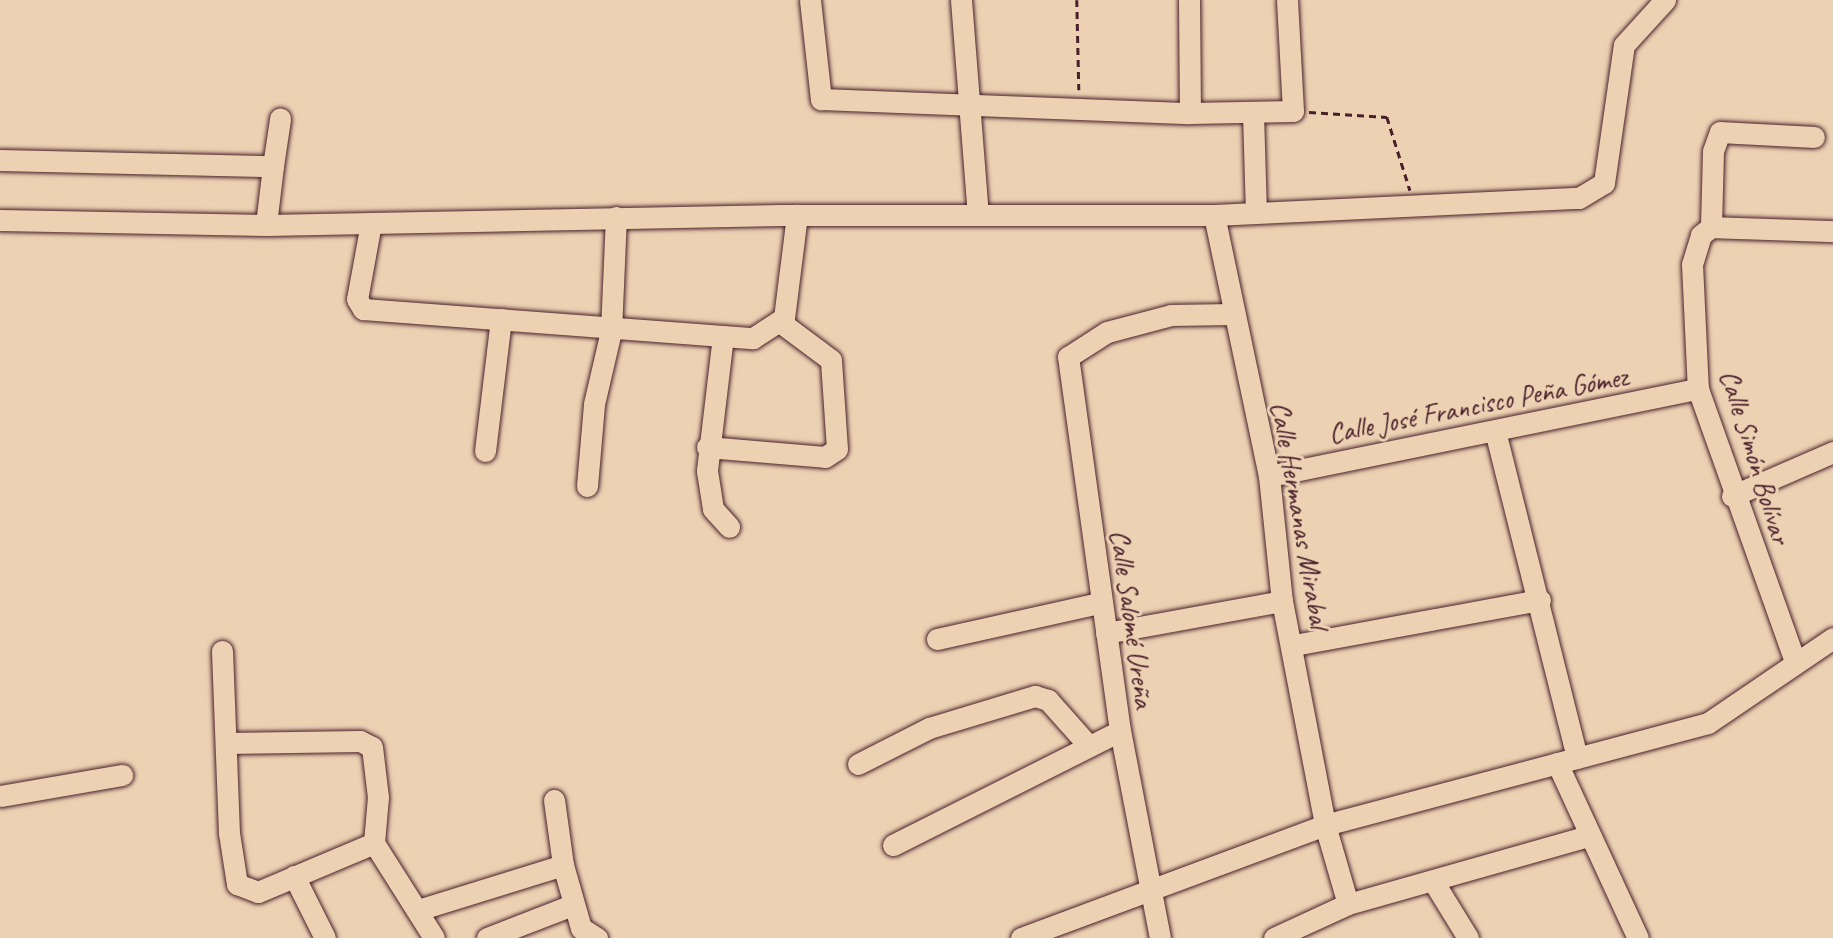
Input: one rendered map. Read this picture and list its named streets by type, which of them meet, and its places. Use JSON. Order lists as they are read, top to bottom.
{
  "streets": {
    "street": [
      "Calle José Francisco Peña Gómez",
      "Calle Simón Bolívar",
      "Calle Hermanas Mirabal",
      "Calle Salomé Ureña"
    ]
  },
  "crossings": [
    ["Calle José Francisco Peña Gómez", "Calle Simón Bolívar"],
    ["Calle José Francisco Peña Gómez", "Calle Hermanas Mirabal"],
    ["Calle Hermanas Mirabal", "Calle Salomé Ureña"]
  ]
}
